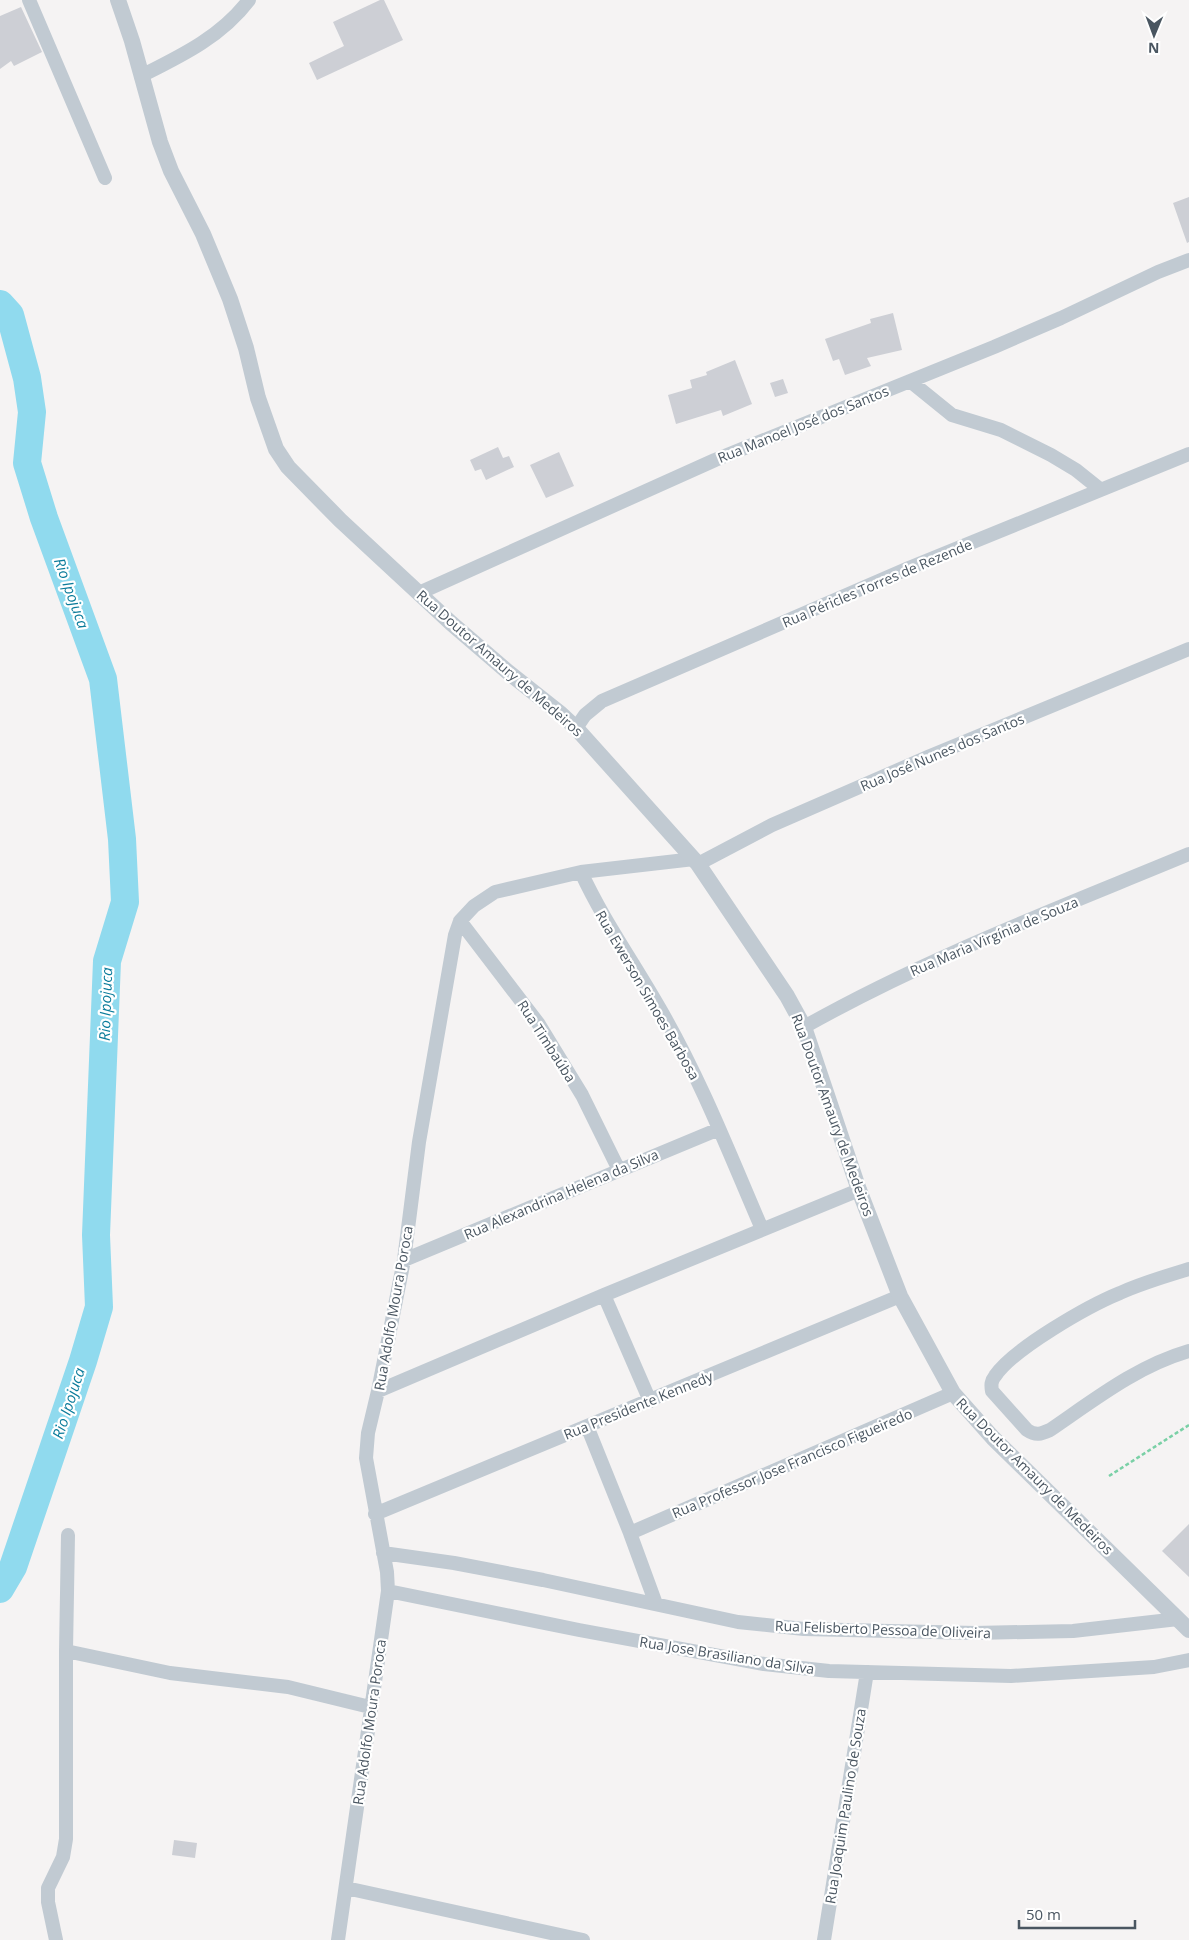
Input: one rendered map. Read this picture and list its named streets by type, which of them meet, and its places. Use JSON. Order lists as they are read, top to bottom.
{
  "streets": {
    "street": [
      "Rua Manoel José dos Santos",
      "Rua Péricles Torres de Rezende",
      "Rua Doutor Amaury de Medeiros",
      "Rua José Nunes dos Santos",
      "Rua Maria Virgínia de Souza",
      "Rua Ewerson Simoes Barbosa",
      "Rua Timbaúba",
      "Rua Alexandrina Helena da Silva",
      "Rua Adolfo Moura Poroca",
      "Rua Presidente Kennedy",
      "Rua Professor Jose Francisco Figueiredo",
      "Rua Felisberto Pessoa de Oliveira",
      "Rua Jose Brasiliano da Silva",
      "Rua Joaquim Paulino de Souza"
    ]
  },
  "crossings": [
    ["Rua Manoel José dos Santos", "Rua Doutor Amaury de Medeiros"],
    ["Rua Péricles Torres de Rezende", "Rua Doutor Amaury de Medeiros"],
    ["Rua Doutor Amaury de Medeiros", "Rua José Nunes dos Santos"],
    ["Rua Doutor Amaury de Medeiros", "Rua Maria Virgínia de Souza"],
    ["Rua Doutor Amaury de Medeiros", "Rua Adolfo Moura Poroca"],
    ["Rua Doutor Amaury de Medeiros", "Rua Presidente Kennedy"],
    ["Rua Doutor Amaury de Medeiros", "Rua Professor Jose Francisco Figueiredo"],
    ["Rua Doutor Amaury de Medeiros", "Rua Felisberto Pessoa de Oliveira"],
    ["Rua José Nunes dos Santos", "Rua Adolfo Moura Poroca"],
    ["Rua Ewerson Simoes Barbosa", "Rua Alexandrina Helena da Silva"],
    ["Rua Ewerson Simoes Barbosa", "Rua Adolfo Moura Poroca"],
    ["Rua Timbaúba", "Rua Alexandrina Helena da Silva"],
    ["Rua Timbaúba", "Rua Adolfo Moura Poroca"],
    ["Rua Alexandrina Helena da Silva", "Rua Adolfo Moura Poroca"],
    ["Rua Adolfo Moura Poroca", "Rua Presidente Kennedy"],
    ["Rua Adolfo Moura Poroca", "Rua Felisberto Pessoa de Oliveira"],
    ["Rua Adolfo Moura Poroca", "Rua Jose Brasiliano da Silva"],
    ["Rua Jose Brasiliano da Silva", "Rua Joaquim Paulino de Souza"]
  ],
  "water": ["Rio Ipojuca"],
  "scale_bar": "50 m",
  "north": "bottom"
}
